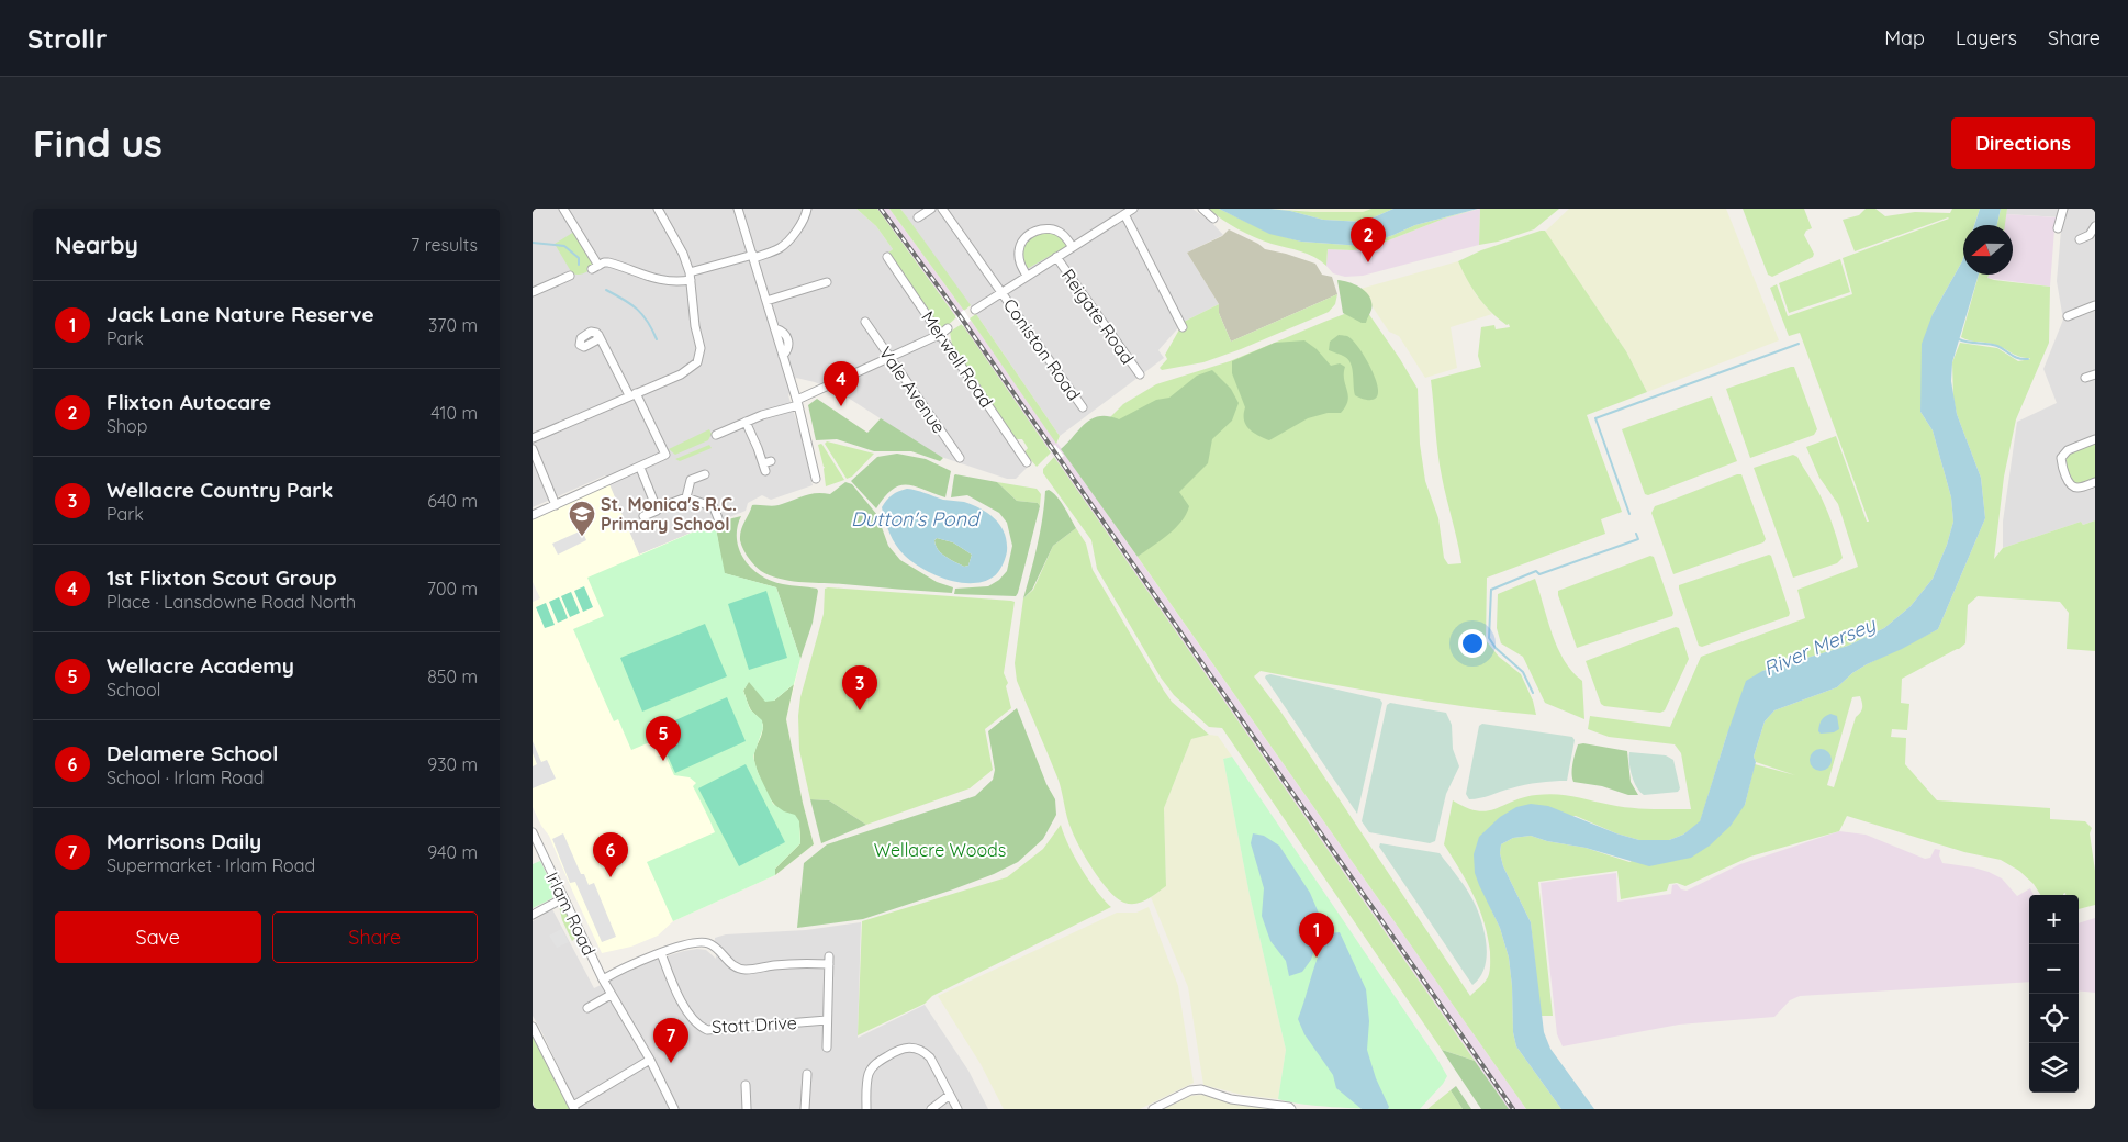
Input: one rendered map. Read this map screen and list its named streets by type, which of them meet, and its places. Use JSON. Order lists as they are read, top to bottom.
{
  "streets": {
    "street": [
      "Reigate Road",
      "Coniston Road",
      "Merwell Road",
      "Vale Avenue",
      "Irlam Road",
      "Stott Drive"
    ]
  },
  "water": ["Dutton's Pond", "River Mersey"],
  "parks": ["Wellacre Woods"],
  "places": {
    "school or university": ["St. Monica's R.C. Primary School"]
  },
  "north": "left",
  "page": {
    "header": "Strollr",
    "nav": ["Map", "Layers", "Share"],
    "buttons": [
      "Directions",
      ["Save", "Share"]
    ],
    "title": "Find us",
    "heading": ["Nearby", "7 results"],
    "pins": [
      "2",
      "4",
      "3",
      "5",
      "6",
      "1",
      "7"
    ],
    "list": [
      {
        "mark": "1",
        "name": "Jack Lane Nature Reserve",
        "note": "Park",
        "value": "370 m"
      },
      {
        "mark": "2",
        "name": "Flixton Autocare",
        "note": "Shop",
        "value": "410 m"
      },
      {
        "mark": "3",
        "name": "Wellacre Country Park",
        "note": "Park",
        "value": "640 m"
      },
      {
        "mark": "4",
        "name": "1st Flixton Scout Group",
        "note": "Place · Lansdowne Road North",
        "value": "700 m"
      },
      {
        "mark": "5",
        "name": "Wellacre Academy",
        "note": "School",
        "value": "850 m"
      },
      {
        "mark": "6",
        "name": "Delamere School",
        "note": "School · Irlam Road",
        "value": "930 m"
      },
      {
        "mark": "7",
        "name": "Morrisons Daily",
        "note": "Supermarket · Irlam Road",
        "value": "940 m"
      }
    ],
    "map_buttons": ["+", "−"]
  }
}
